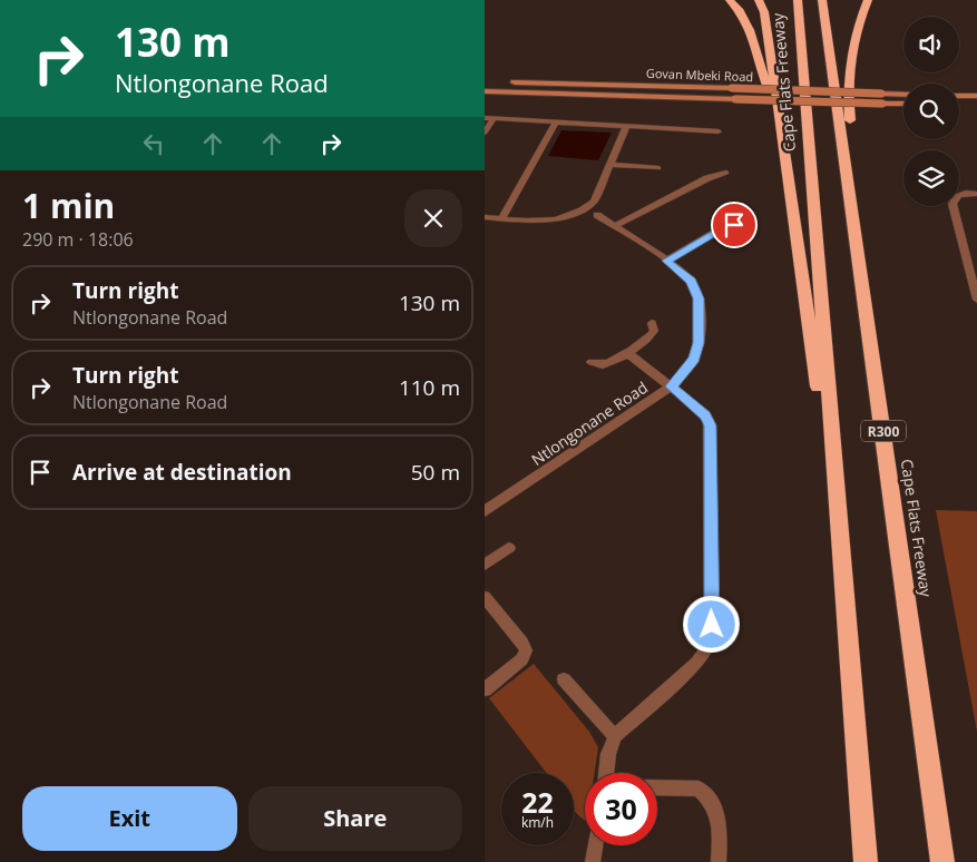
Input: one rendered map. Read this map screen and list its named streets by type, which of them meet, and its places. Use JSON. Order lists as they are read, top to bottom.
{
  "streets": {
    "highway": ["Cape Flats Freeway", "R300"],
    "main road": ["Govan Mbeki Road"],
    "street": ["Ntlongonane Road"]
  },
  "page": {
    "turn": ["130 m", "Ntlongonane Road"],
    "heading": ["1 min", "290 m · 18:06"],
    "list": [
      {
        "name": "Turn right",
        "note": "Ntlongonane Road",
        "value": "130 m"
      },
      {
        "name": "Turn right",
        "note": "Ntlongonane Road",
        "value": "110 m"
      },
      {
        "name": "Arrive at destination",
        "value": "50 m"
      }
    ],
    "speed": "22 km/h",
    "limit": "30",
    "buttons": ["Exit", "Share"]
  }
}
